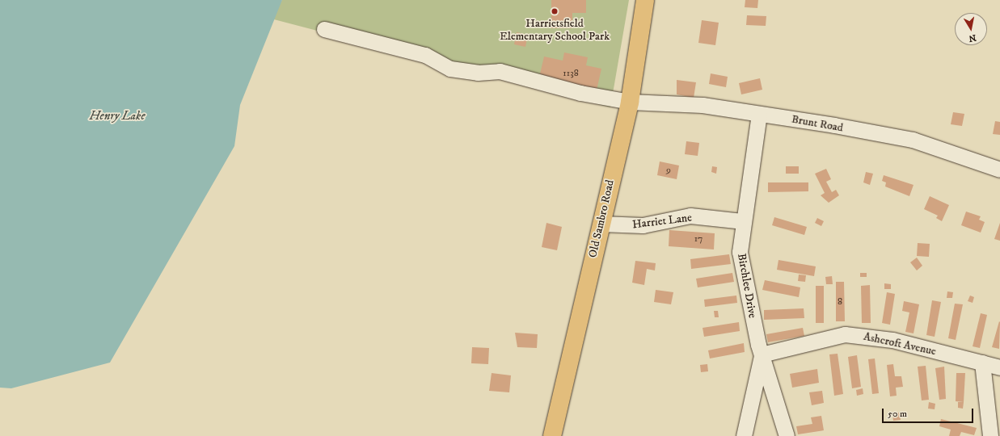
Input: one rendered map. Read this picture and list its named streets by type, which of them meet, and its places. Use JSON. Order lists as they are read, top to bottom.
{
  "streets": {
    "main road": ["Old Sambro Road"],
    "street": [
      "Brunt Road",
      "Harriet Lane",
      "Birchlee Drive",
      "Ashcroft Avenue"
    ]
  },
  "crossings": [
    ["Brunt Road", "Old Sambro Road"],
    ["Brunt Road", "Birchlee Drive"],
    ["Old Sambro Road", "Harriet Lane"],
    ["Harriet Lane", "Birchlee Drive"],
    ["Birchlee Drive", "Ashcroft Avenue"]
  ],
  "water": ["Henry Lake"],
  "places": ["Harrietsfield Elementary School Park"],
  "house_numbers": [
    "1138",
    "9",
    "17",
    "8"
  ],
  "scale_bar": "50 m",
  "north": "bottom"
}
